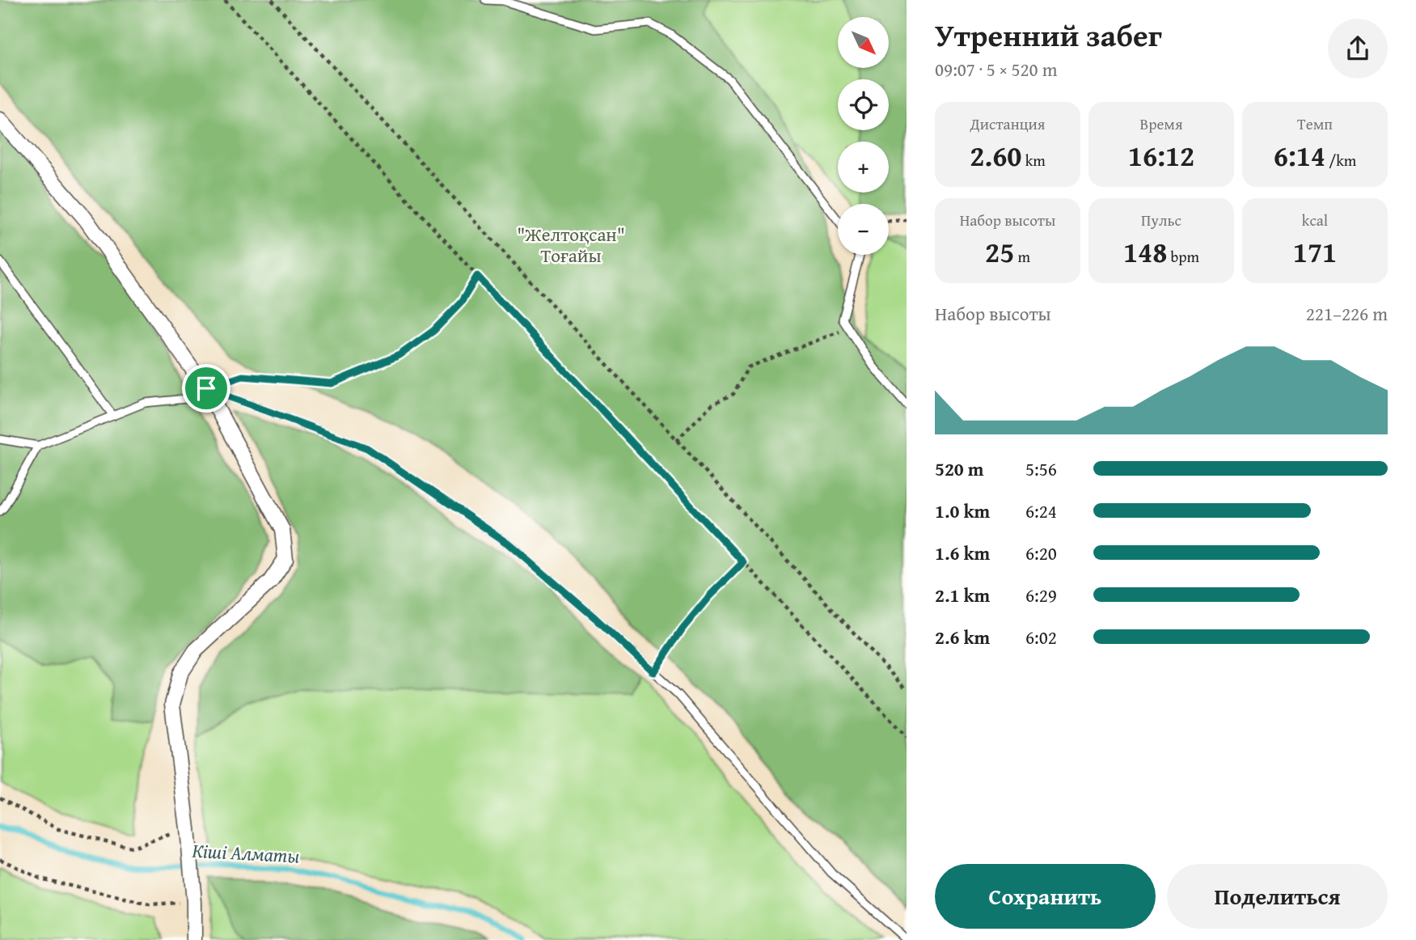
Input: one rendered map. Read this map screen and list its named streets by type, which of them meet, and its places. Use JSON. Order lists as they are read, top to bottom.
{
  "water": ["Кіші Алматы"],
  "parks": ["\"Желтоқсан\" Тоғайы"],
  "north": "bottom right",
  "page": {
    "heading": ["Утренний забег", "09:07 · 5 × 520 m"],
    "map_buttons": ["+", "−"],
    "stats": [
      ["Дистанция", "2.60 km"],
      ["Время", "16:12"],
      ["Темп", "6:14 /km"],
      ["Набор высоты", "25 m"],
      ["Пульс", "148 bpm"],
      ["kcal", "171"]
    ],
    "chart": ["Набор высоты", "221–226 m"],
    "list": [
      {
        "name": "520 m",
        "note": "5:56"
      },
      {
        "name": "1.0 km",
        "note": "6:24"
      },
      {
        "name": "1.6 km",
        "note": "6:20"
      },
      {
        "name": "2.1 km",
        "note": "6:29"
      },
      {
        "name": "2.6 km",
        "note": "6:02"
      }
    ],
    "buttons": ["Сохранить", "Поделиться"]
  }
}
